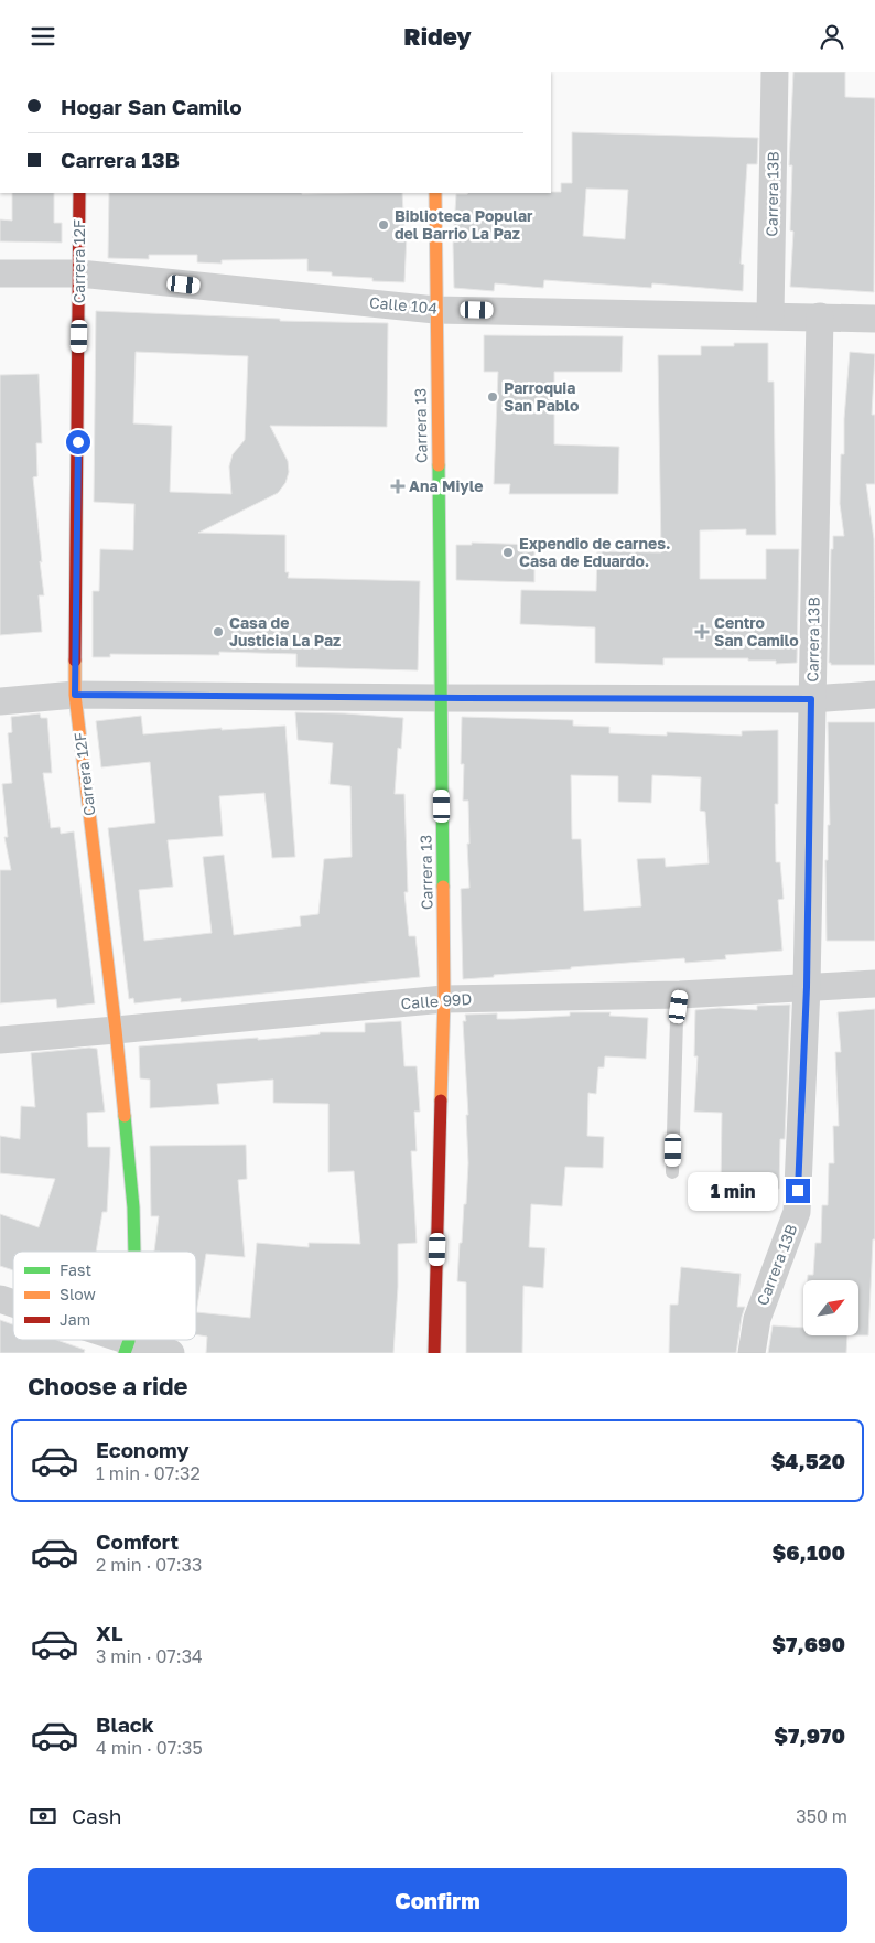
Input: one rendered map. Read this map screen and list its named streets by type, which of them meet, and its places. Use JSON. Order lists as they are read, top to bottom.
{
  "streets": {
    "street": [
      "Carrera 13B",
      "Carrera 12F",
      "Calle 104",
      "Carrera 13",
      "Calle 99D"
    ]
  },
  "crossings": [
    ["Carrera 13B", "Calle 104"],
    ["Carrera 13B", "Calle 99D"],
    ["Carrera 12F", "Calle 104"],
    ["Carrera 12F", "Calle 99D"],
    ["Calle 104", "Carrera 13"],
    ["Carrera 13", "Calle 99D"]
  ],
  "places": {
    "other": [
      "Biblioteca Popular del Barrio La Paz",
      "Parroquia San Pablo",
      "Expendio de carnes. Casa de Eduardo.",
      "Casa de Justicia La Paz"
    ],
    "health": ["Ana Miyle", "Centro San Camilo"]
  },
  "legend": ["Fast", "Slow", "Jam"],
  "north": "top right",
  "page": {
    "header": "Ridey",
    "banner": ["Hogar San Camilo", "Carrera 13B"],
    "bubble": "1 min",
    "heading": "Choose a ride",
    "list": [
      {
        "name": "Economy",
        "note": "1 min · 07:32",
        "value": "$4,520"
      },
      {
        "name": "Comfort",
        "note": "2 min · 07:33",
        "value": "$6,100"
      },
      {
        "name": "XL",
        "note": "3 min · 07:34",
        "value": "$7,690"
      },
      {
        "name": "Black",
        "note": "4 min · 07:35",
        "value": "$7,970"
      }
    ],
    "pay": ["Cash", "350 m"],
    "buttons": "Confirm"
  }
}
